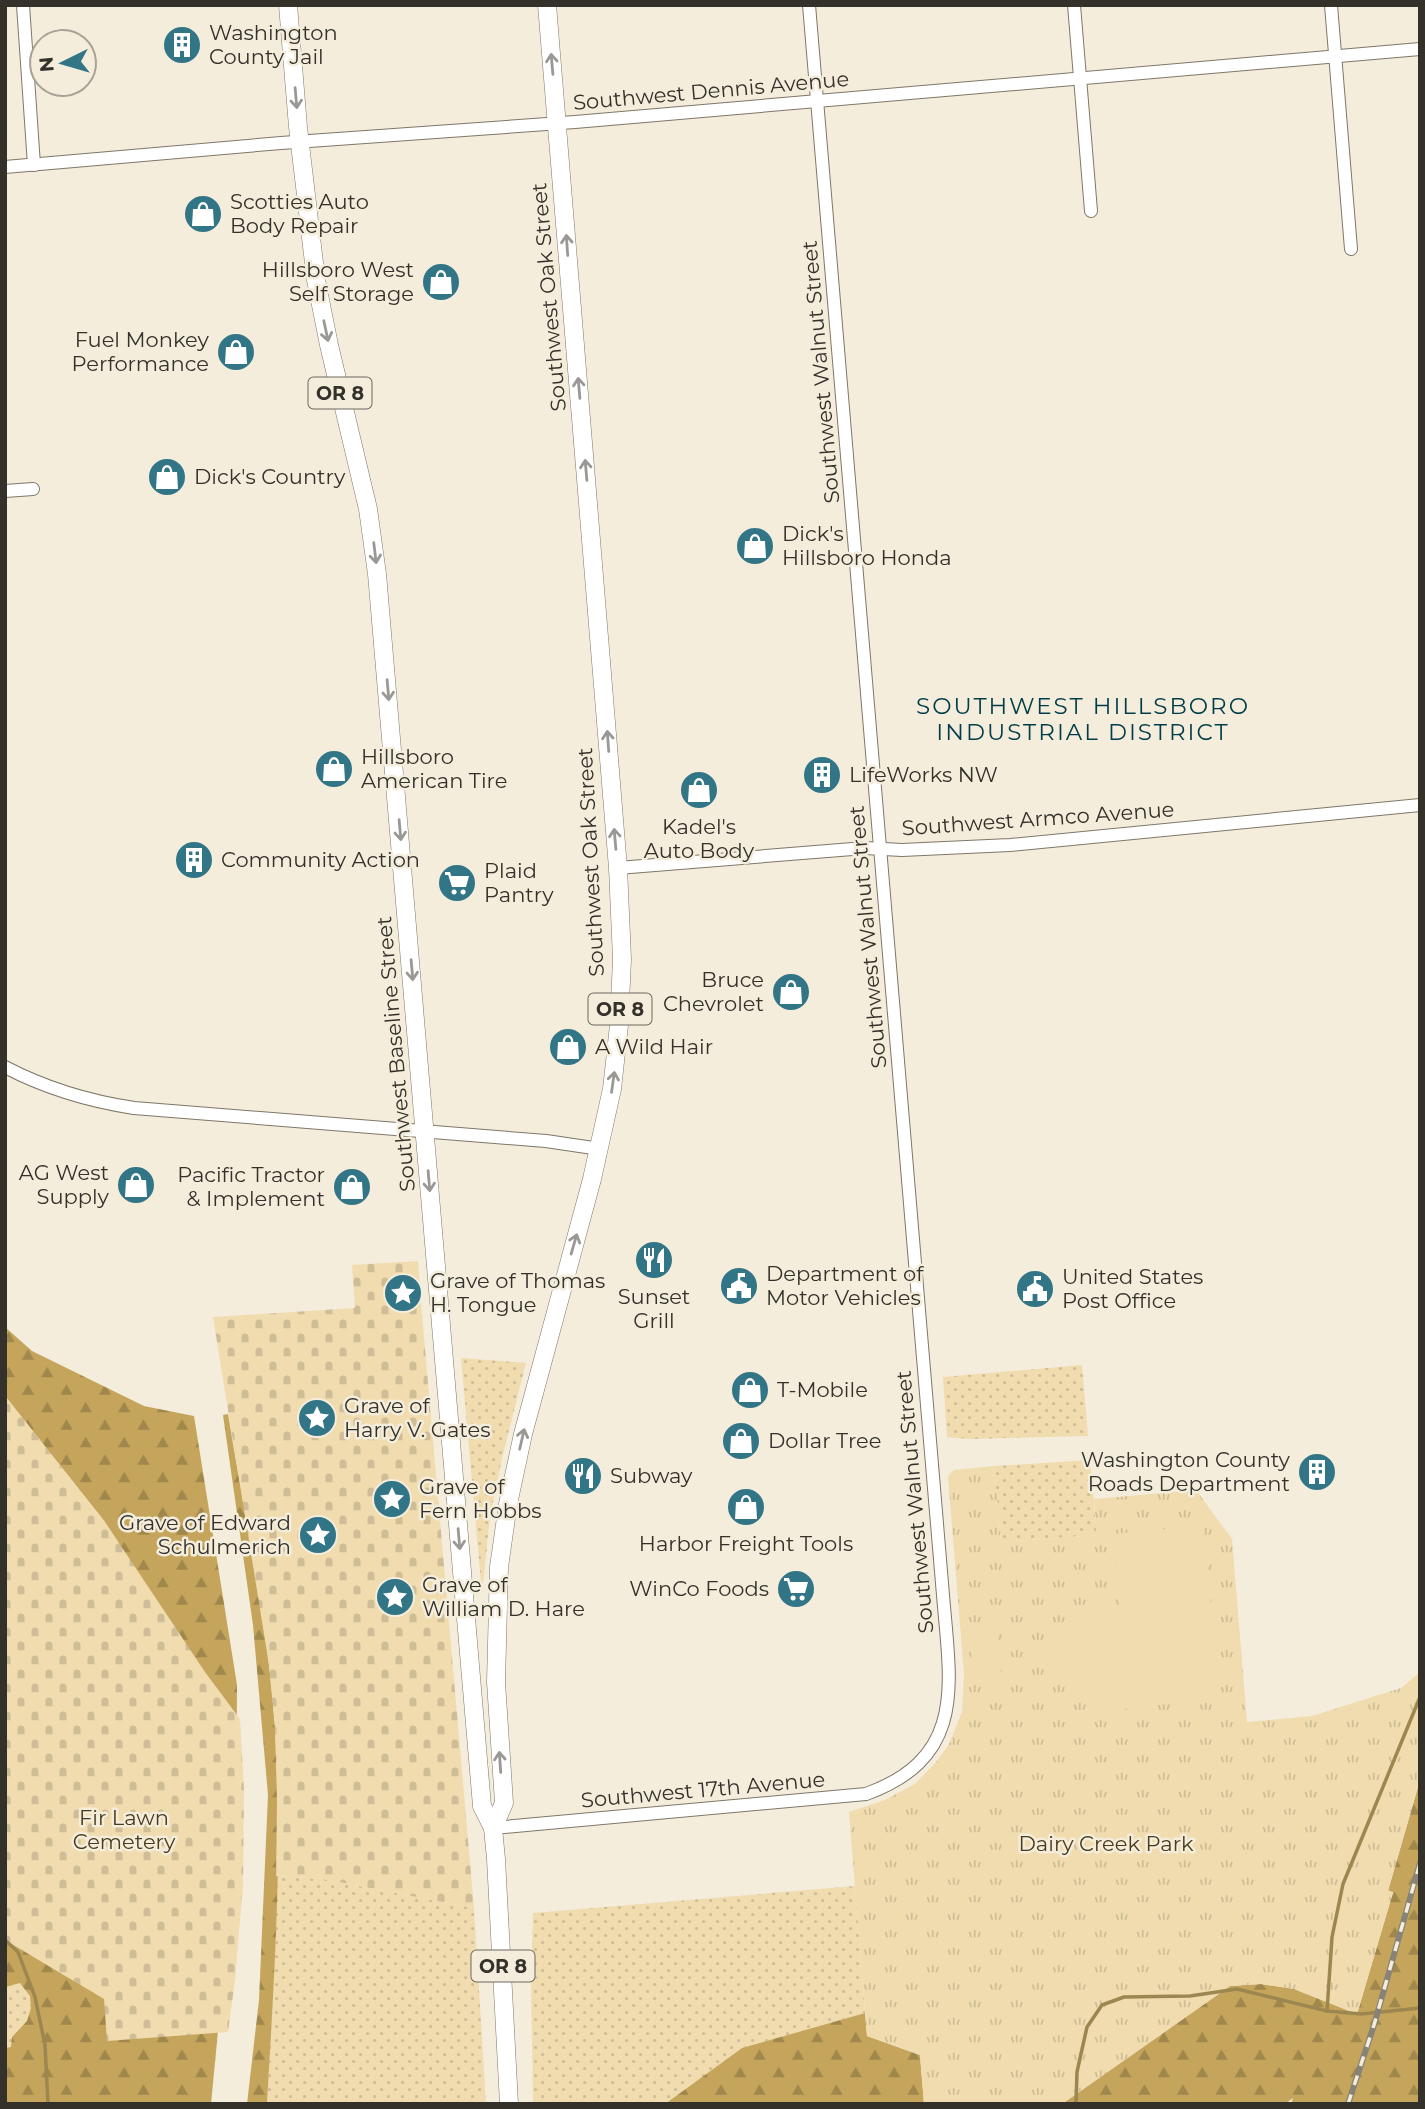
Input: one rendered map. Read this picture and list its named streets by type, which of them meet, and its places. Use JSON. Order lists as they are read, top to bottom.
{
  "streets": {
    "highway": ["Southwest Oak Street", "OR 8", "Southwest Baseline Street"],
    "street": [
      "Southwest Dennis Avenue",
      "Southwest Walnut Street",
      "Southwest Armco Avenue",
      "Southwest 17th Avenue"
    ]
  },
  "crossings": [
    ["Southwest Dennis Avenue", "Southwest Oak Street"],
    ["Southwest Dennis Avenue", "Southwest Walnut Street"],
    ["Southwest Dennis Avenue", "Southwest Baseline Street"],
    ["Southwest Oak Street", "Southwest Armco Avenue"],
    ["Southwest Oak Street", "Southwest Baseline Street"],
    ["Southwest Oak Street", "Southwest 17th Avenue"],
    ["Southwest Walnut Street", "Southwest Armco Avenue"],
    ["Southwest Walnut Street", "Southwest 17th Avenue"],
    ["Southwest Baseline Street", "Southwest 17th Avenue"]
  ],
  "one_way": ["Southwest Oak Street", "Southwest Baseline Street"],
  "districts": ["SOUTHWEST HILLSBORO INDUSTRIAL DISTRICT"],
  "parks": ["Fir Lawn Cemetery", "Dairy Creek Park"],
  "places": {
    "building": [
      "Washington County Jail",
      "LifeWorks NW",
      "Community Action",
      "Washington County Roads Department"
    ],
    "shop": [
      "Scotties Auto Body Repair",
      "Hillsboro West Self Storage",
      "Fuel Monkey Performance",
      "Dick's Country",
      "Dick's Hillsboro Honda",
      "Hillsboro American Tire",
      "Kadel's Auto Body",
      "Bruce Chevrolet",
      "A Wild Hair",
      "AG West Supply",
      "Pacific Tractor & Implement",
      "T-Mobile",
      "Dollar Tree",
      "Harbor Freight Tools"
    ],
    "supermarket": ["Plaid Pantry", "WinCo Foods"],
    "restaurant": ["Sunset Grill", "Subway"],
    "public building": ["Department of Motor Vehicles", "United States Post Office"],
    "place": [
      "Grave of Thomas H. Tongue",
      "Grave of Harry V. Gates",
      "Grave of Fern Hobbs",
      "Grave of Edward Schulmerich",
      "Grave of William D. Hare"
    ]
  },
  "north": "left"
}
